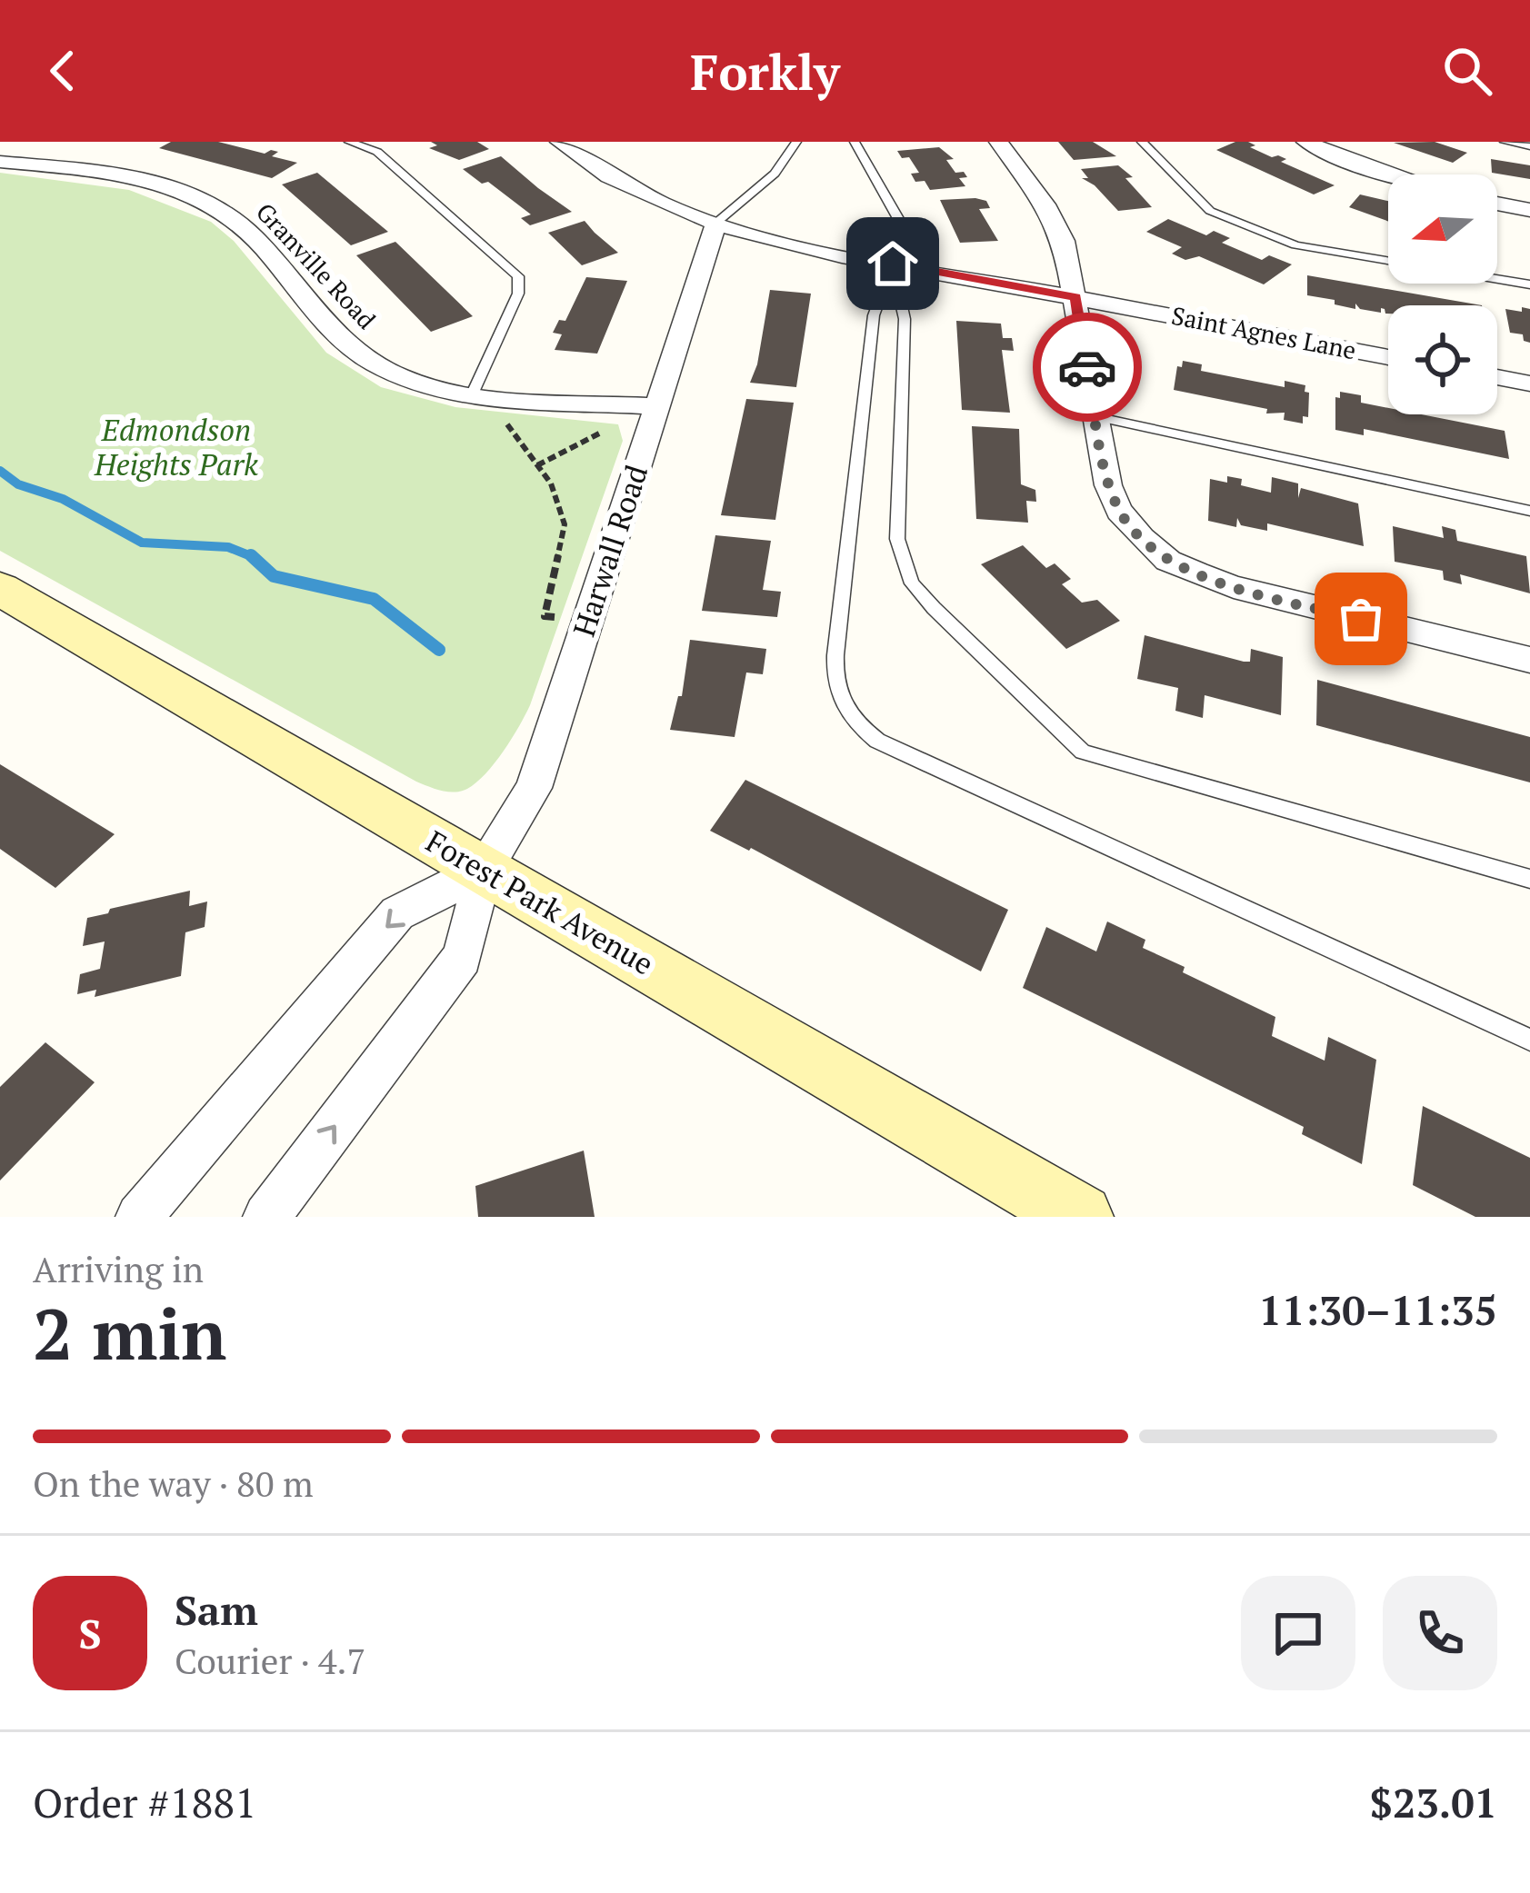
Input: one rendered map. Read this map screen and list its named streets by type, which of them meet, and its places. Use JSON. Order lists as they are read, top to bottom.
{
  "streets": {
    "street": [
      "Granville Road",
      "Saint Agnes Lane",
      "Harwall Road",
      "Forest Park Avenue"
    ]
  },
  "crossings": [
    ["Granville Road", "Harwall Road"],
    ["Saint Agnes Lane", "Harwall Road"],
    ["Harwall Road", "Forest Park Avenue"]
  ],
  "parks": ["Edmondson Heights Park"],
  "north": "left",
  "page": {
    "header": "Forkly",
    "heading": ["2 min", "Arriving in", "11:30–11:35"],
    "panel": [
      "Sam",
      "Courier · 4.7",
      "Order #1881",
      "$23.01"
    ],
    "bar": "On the way · 80 m",
    "round": "S"
  }
}
